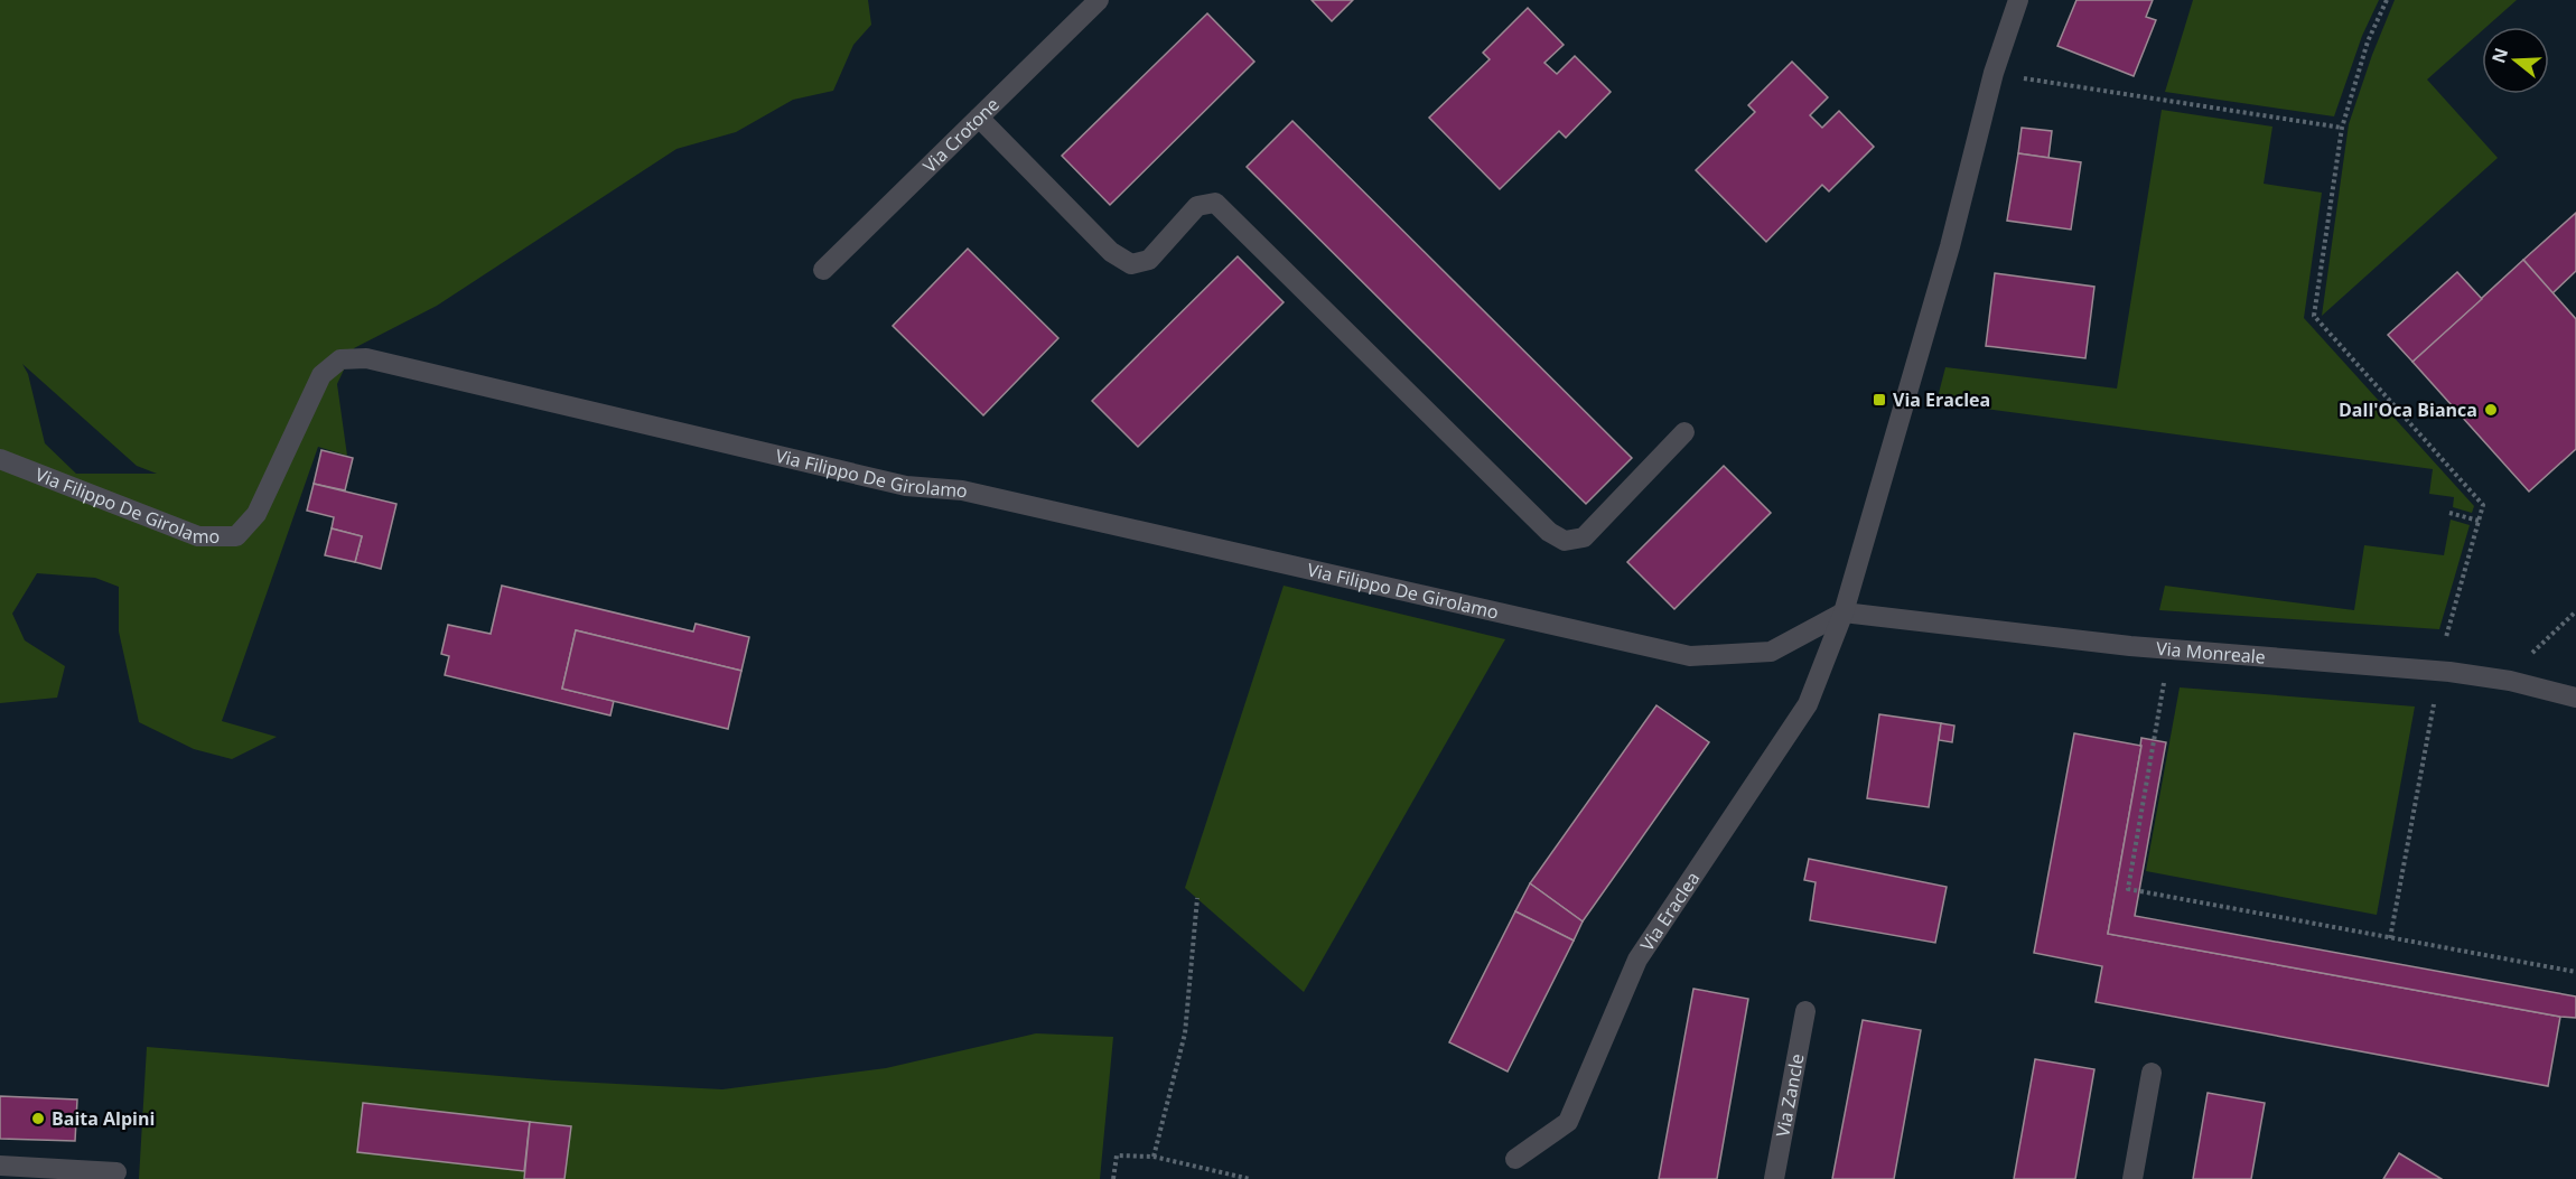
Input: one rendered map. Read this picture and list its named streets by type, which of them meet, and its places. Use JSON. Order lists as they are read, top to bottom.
{
  "streets": {
    "street": [
      "Via Crotone",
      "Via Filippo De Girolamo",
      "Via Monreale",
      "Via Eraclea",
      "Via Zancle"
    ]
  },
  "crossings": [
    ["Via Filippo De Girolamo", "Via Monreale"],
    ["Via Filippo De Girolamo", "Via Eraclea"],
    ["Via Monreale", "Via Eraclea"]
  ],
  "places": {
    "transit": ["Via Eraclea"],
    "other": ["Dall'Oca Bianca", "Baita Alpini"]
  },
  "north": "left"
}
